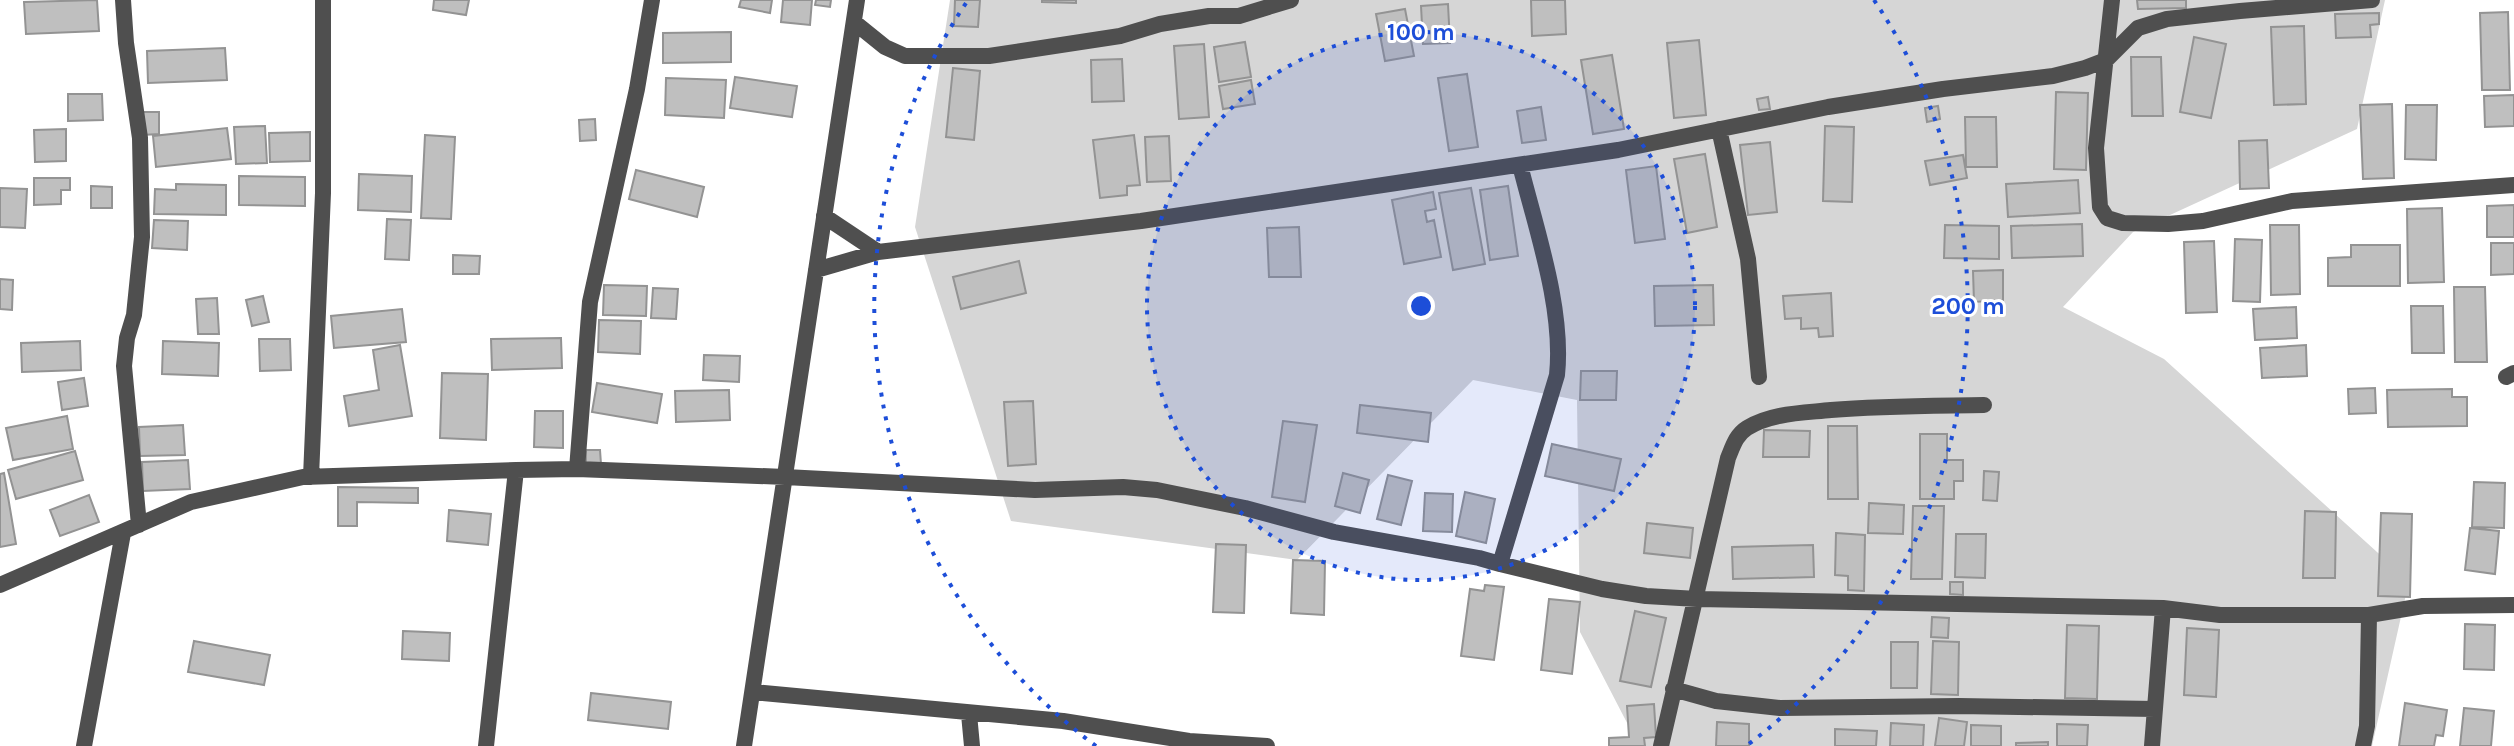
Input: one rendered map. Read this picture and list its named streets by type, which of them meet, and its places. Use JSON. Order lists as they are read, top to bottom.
{
  "rings": ["100 m", "200 m"]
}
